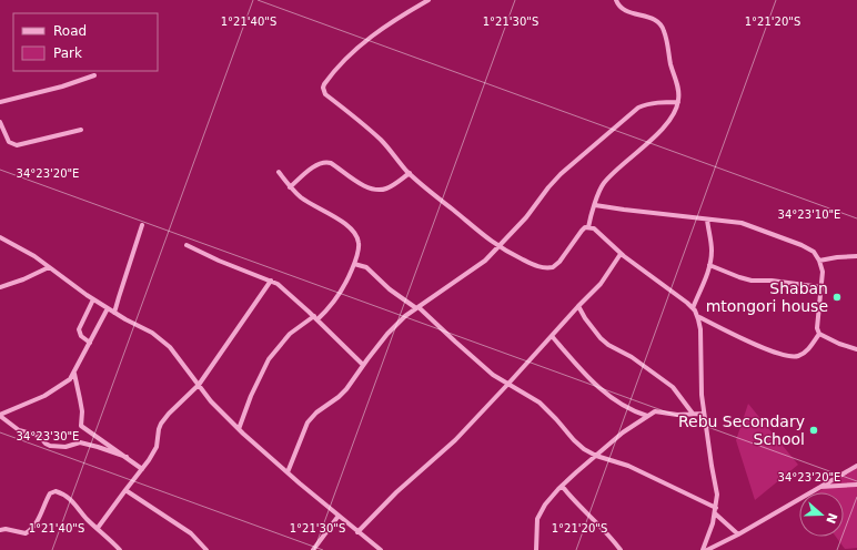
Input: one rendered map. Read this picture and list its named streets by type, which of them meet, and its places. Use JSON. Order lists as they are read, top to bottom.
{
  "places": ["Shaban mtongori house", "Rebu Secondary School"],
  "legend": ["Road", "Park"],
  "north": "right",
  "coordinates": [
    "1°21'40\"S",
    "1°21'30\"S",
    "1°21'20\"S",
    "34°23'20\"E",
    "34°23'10\"E",
    "34°23'30\"E"
  ]
}
